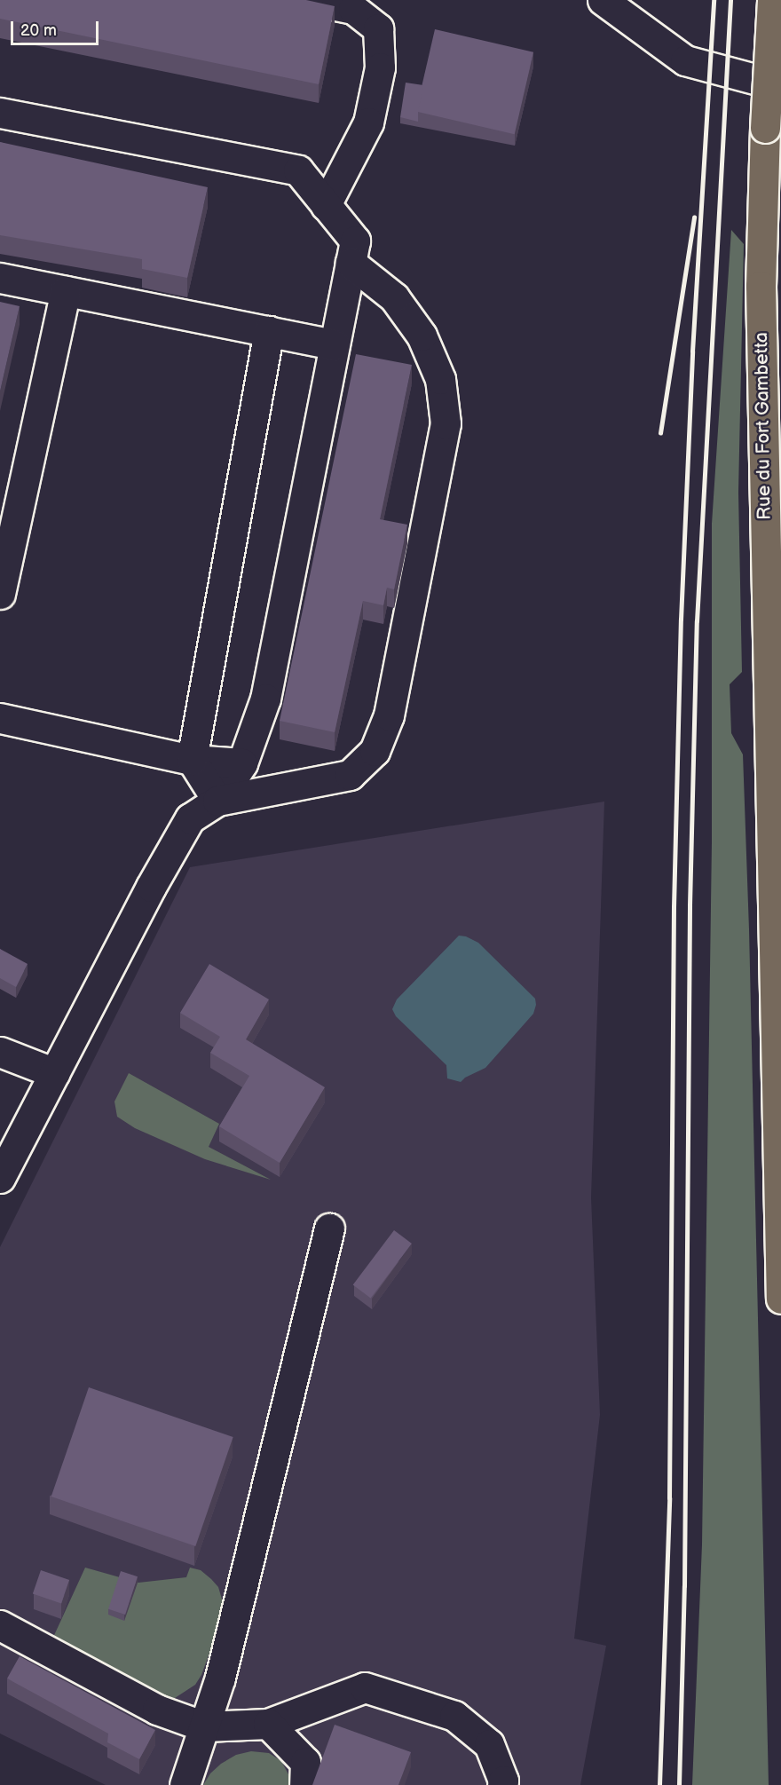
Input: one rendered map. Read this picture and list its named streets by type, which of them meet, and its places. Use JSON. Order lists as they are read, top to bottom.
{
  "streets": {
    "main road": ["Rue du Fort Gambetta"]
  },
  "scale_bar": "20 m"
}
